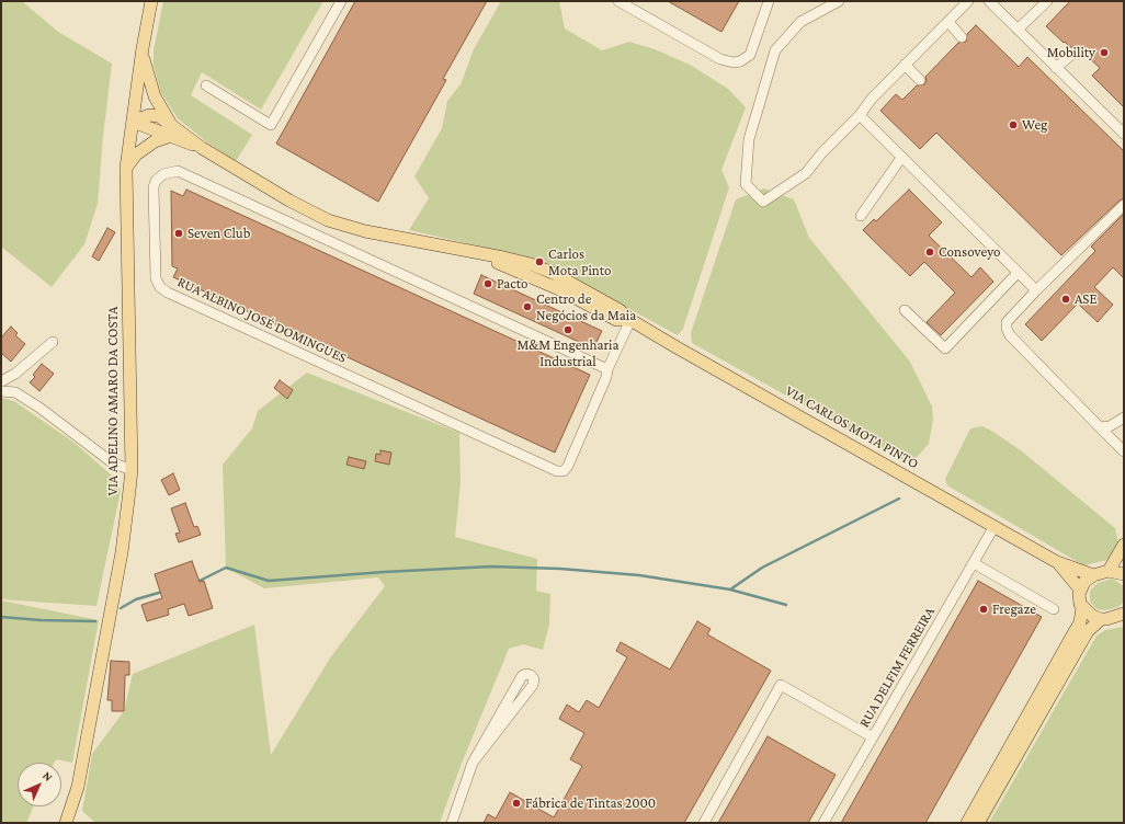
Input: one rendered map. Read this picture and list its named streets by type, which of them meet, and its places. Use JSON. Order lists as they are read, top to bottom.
{
  "streets": {
    "main road": ["VIA ADELINO AMARO DA COSTA", "VIA CARLOS MOTA PINTO"],
    "street": ["RUA ALBINO JOSÉ DOMINGUES", "RUA DELFIM FERREIRA"]
  },
  "crossings": [
    ["RUA ALBINO JOSÉ DOMINGUES", "VIA CARLOS MOTA PINTO"],
    ["VIA ADELINO AMARO DA COSTA", "VIA CARLOS MOTA PINTO"],
    ["VIA CARLOS MOTA PINTO", "RUA DELFIM FERREIRA"]
  ],
  "places": [
    "Mobility",
    "Weg",
    "Seven Club",
    "Consoveyo",
    "Carlos Mota Pinto",
    "Pacto",
    "ASE",
    "Centro de Negócios da Maia",
    "M&M Engenharia Industrial",
    "Fregaze",
    "Fábrica de Tintas 2000"
  ],
  "north": "top right"
}
